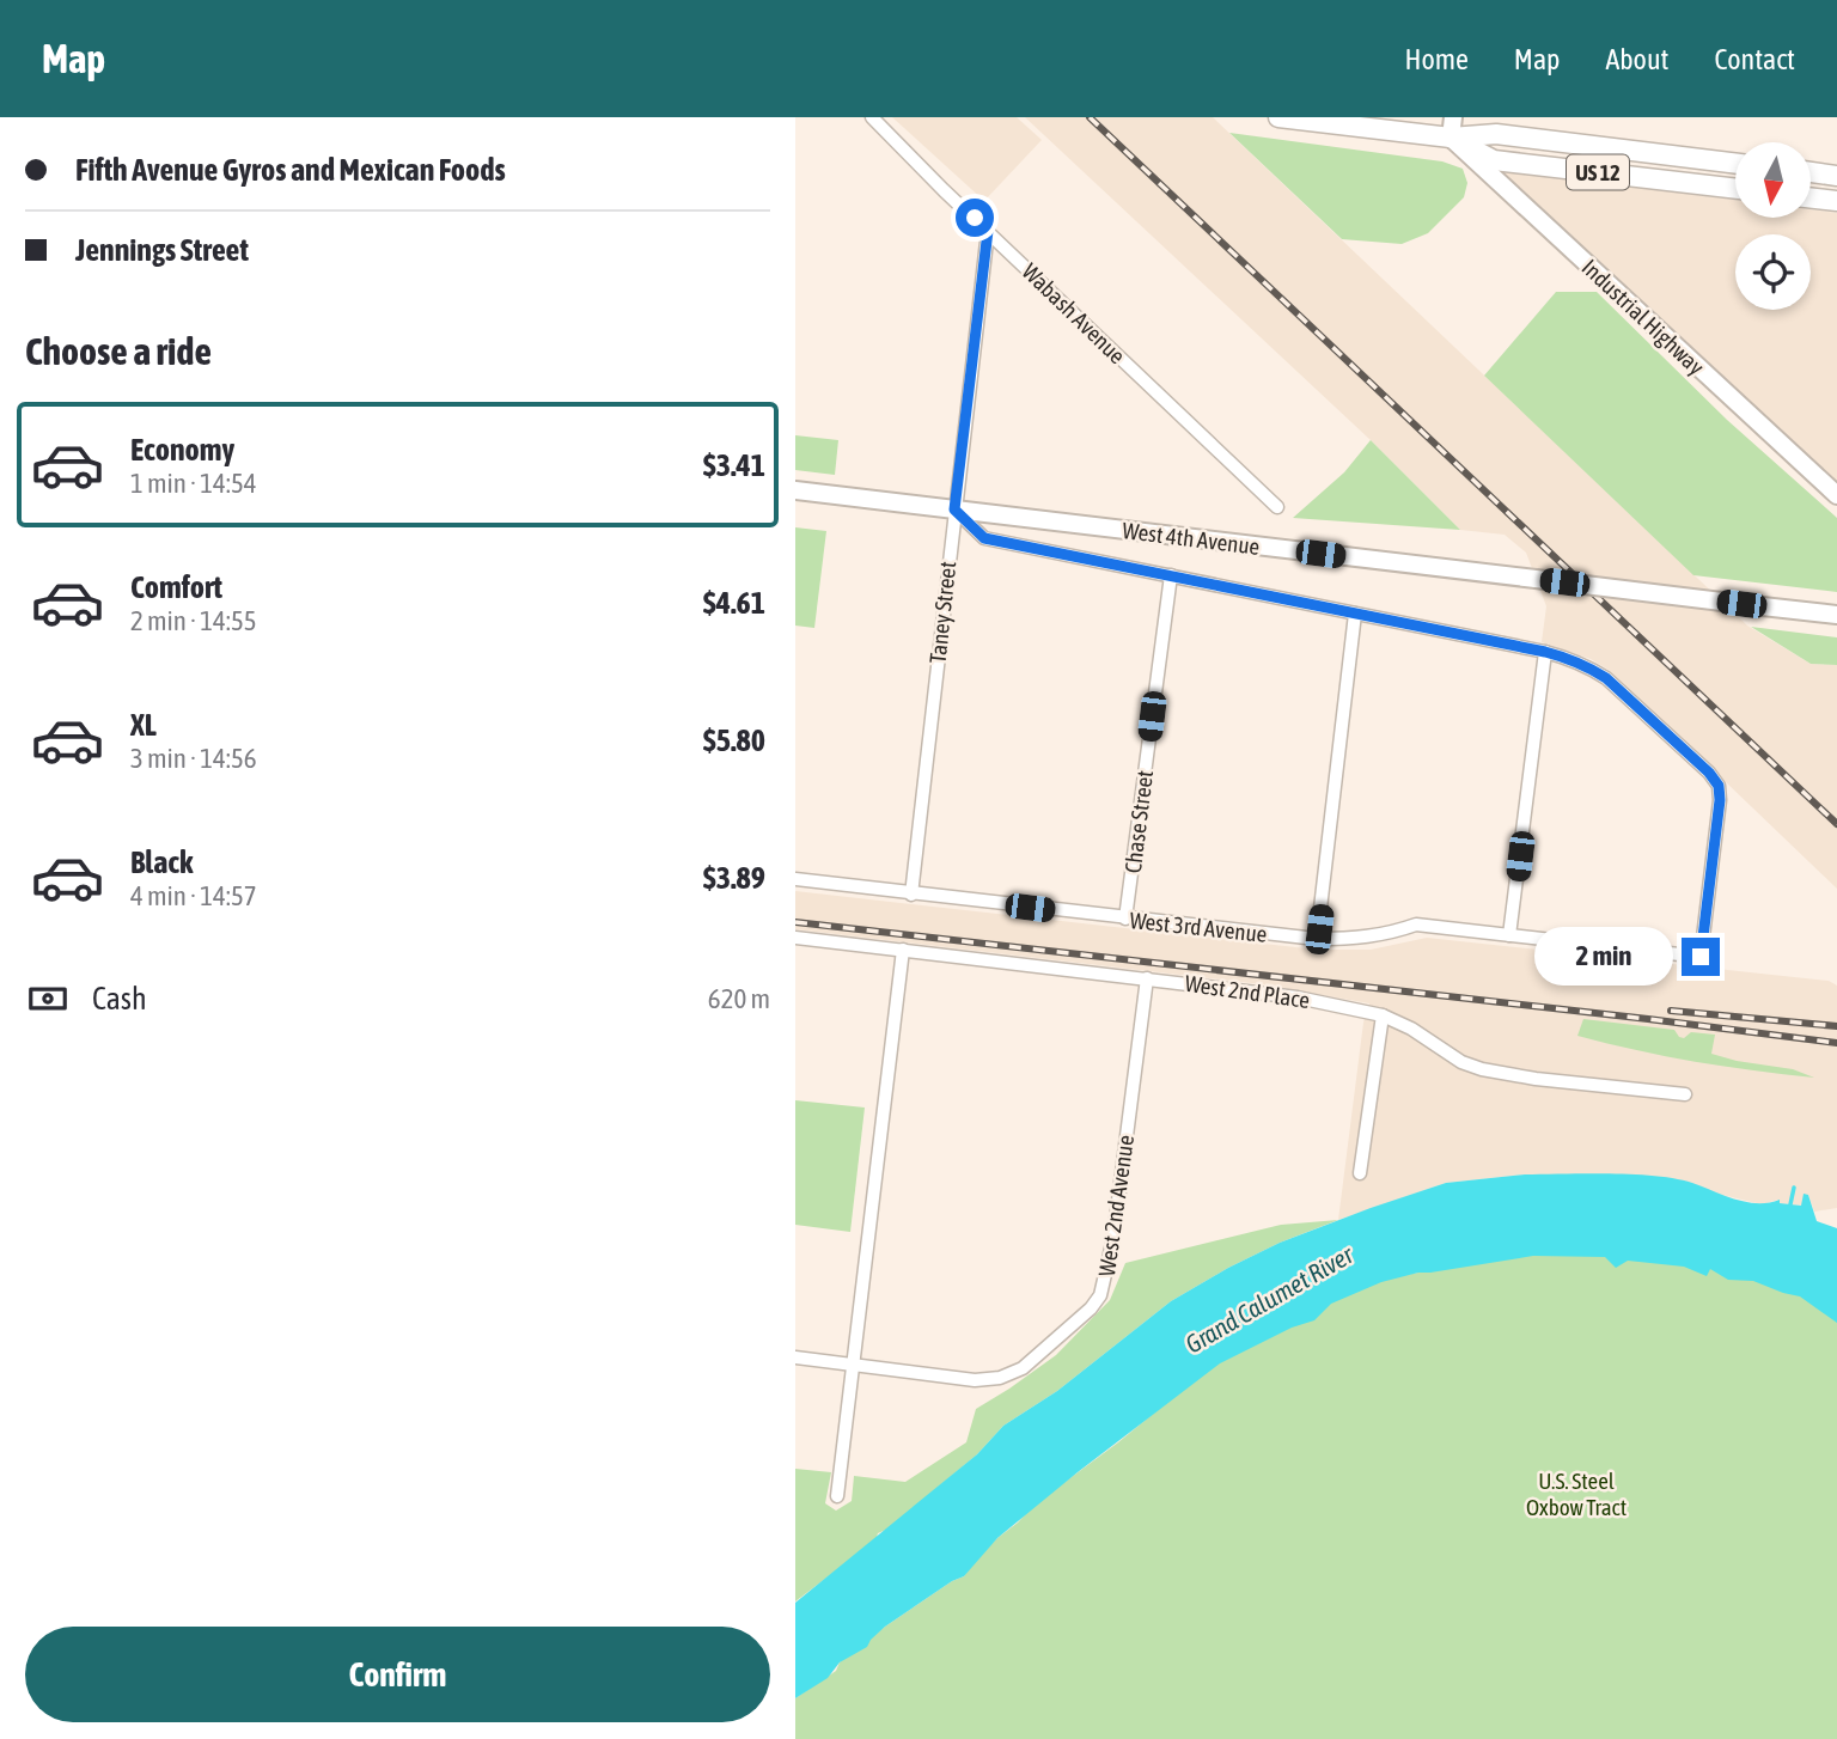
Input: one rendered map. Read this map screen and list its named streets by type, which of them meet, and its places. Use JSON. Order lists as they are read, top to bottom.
{
  "streets": {
    "main road": ["US 12", "Industrial Highway", "West 4th Avenue"],
    "street": [
      "Wabash Avenue",
      "Taney Street",
      "Chase Street",
      "West 3rd Avenue",
      "West 2nd Place",
      "West 2nd Avenue"
    ]
  },
  "crossings": [
    ["US 12", "Industrial Highway"],
    ["Wabash Avenue", "Taney Street"],
    ["West 4th Avenue", "Taney Street"],
    ["Taney Street", "West 3rd Avenue"],
    ["Chase Street", "West 3rd Avenue"],
    ["West 2nd Place", "West 2nd Avenue"]
  ],
  "water": ["Grand Calumet River"],
  "parks": ["U.S. Steel Oxbow Tract"],
  "north": "bottom",
  "page": {
    "header": "Map",
    "nav": [
      "Home",
      "Map",
      "About",
      "Contact"
    ],
    "banner": ["Fifth Avenue Gyros and Mexican Foods", "Jennings Street"],
    "heading": "Choose a ride",
    "list": [
      {
        "name": "Economy",
        "note": "1 min · 14:54",
        "value": "$3.41"
      },
      {
        "name": "Comfort",
        "note": "2 min · 14:55",
        "value": "$4.61"
      },
      {
        "name": "XL",
        "note": "3 min · 14:56",
        "value": "$5.80"
      },
      {
        "name": "Black",
        "note": "4 min · 14:57",
        "value": "$3.89"
      }
    ],
    "bubble": "2 min",
    "pay": ["Cash", "620 m"],
    "buttons": "Confirm"
  }
}
